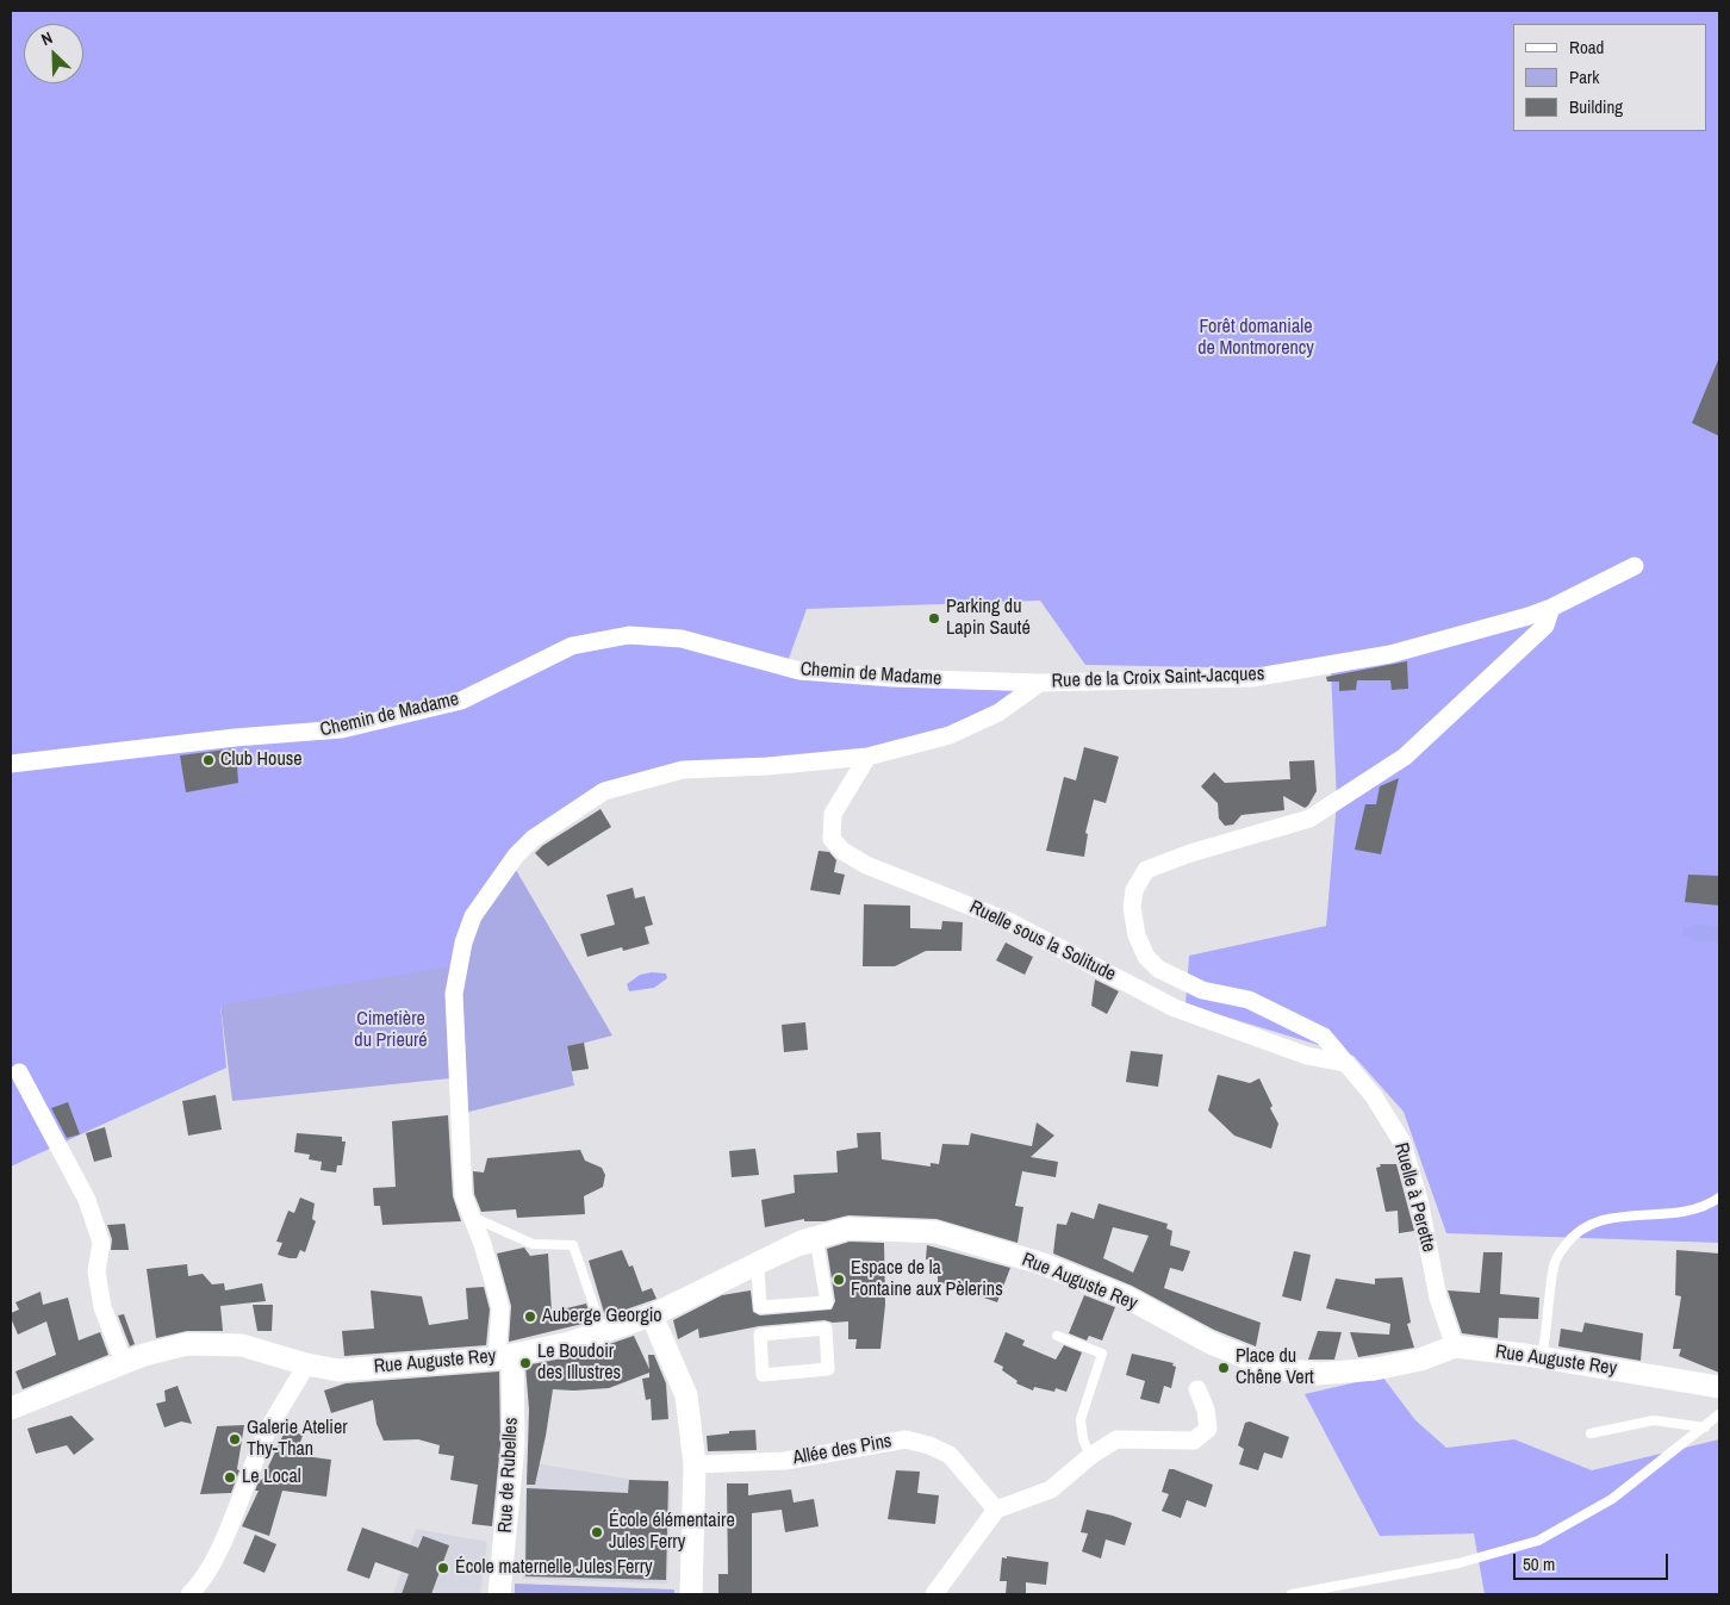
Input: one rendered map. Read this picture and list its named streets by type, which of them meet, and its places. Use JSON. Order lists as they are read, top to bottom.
{
  "streets": {
    "street": [
      "Chemin de Madame",
      "Rue de la Croix Saint-Jacques",
      "Ruelle sous la Solitude",
      "Ruelle à Perette",
      "Rue Auguste Rey",
      "Allée des Pins",
      "Rue de Rubelles"
    ]
  },
  "crossings": [
    ["Chemin de Madame", "Rue de la Croix Saint-Jacques"],
    ["Rue de la Croix Saint-Jacques", "Ruelle sous la Solitude"],
    ["Rue de la Croix Saint-Jacques", "Ruelle à Perette"],
    ["Rue de la Croix Saint-Jacques", "Rue Auguste Rey"],
    ["Rue de la Croix Saint-Jacques", "Rue de Rubelles"],
    ["Ruelle sous la Solitude", "Ruelle à Perette"],
    ["Ruelle à Perette", "Rue Auguste Rey"],
    ["Rue Auguste Rey", "Rue de Rubelles"]
  ],
  "parks": ["Forêt domaniale de Montmorency", "Cimetière du Prieuré"],
  "places": [
    "Parking du Lapin Sauté",
    "Club House",
    "Espace de la Fontaine aux Pèlerins",
    "Auberge Georgio",
    "Le Boudoir des Illustres",
    "Place du Chêne Vert",
    "Galerie Atelier Thy-Than",
    "Le Local",
    "École élémentaire Jules Ferry",
    "École maternelle Jules Ferry"
  ],
  "legend": ["Road", "Park", "Building"],
  "scale_bar": "50 m",
  "north": "top left"
}
